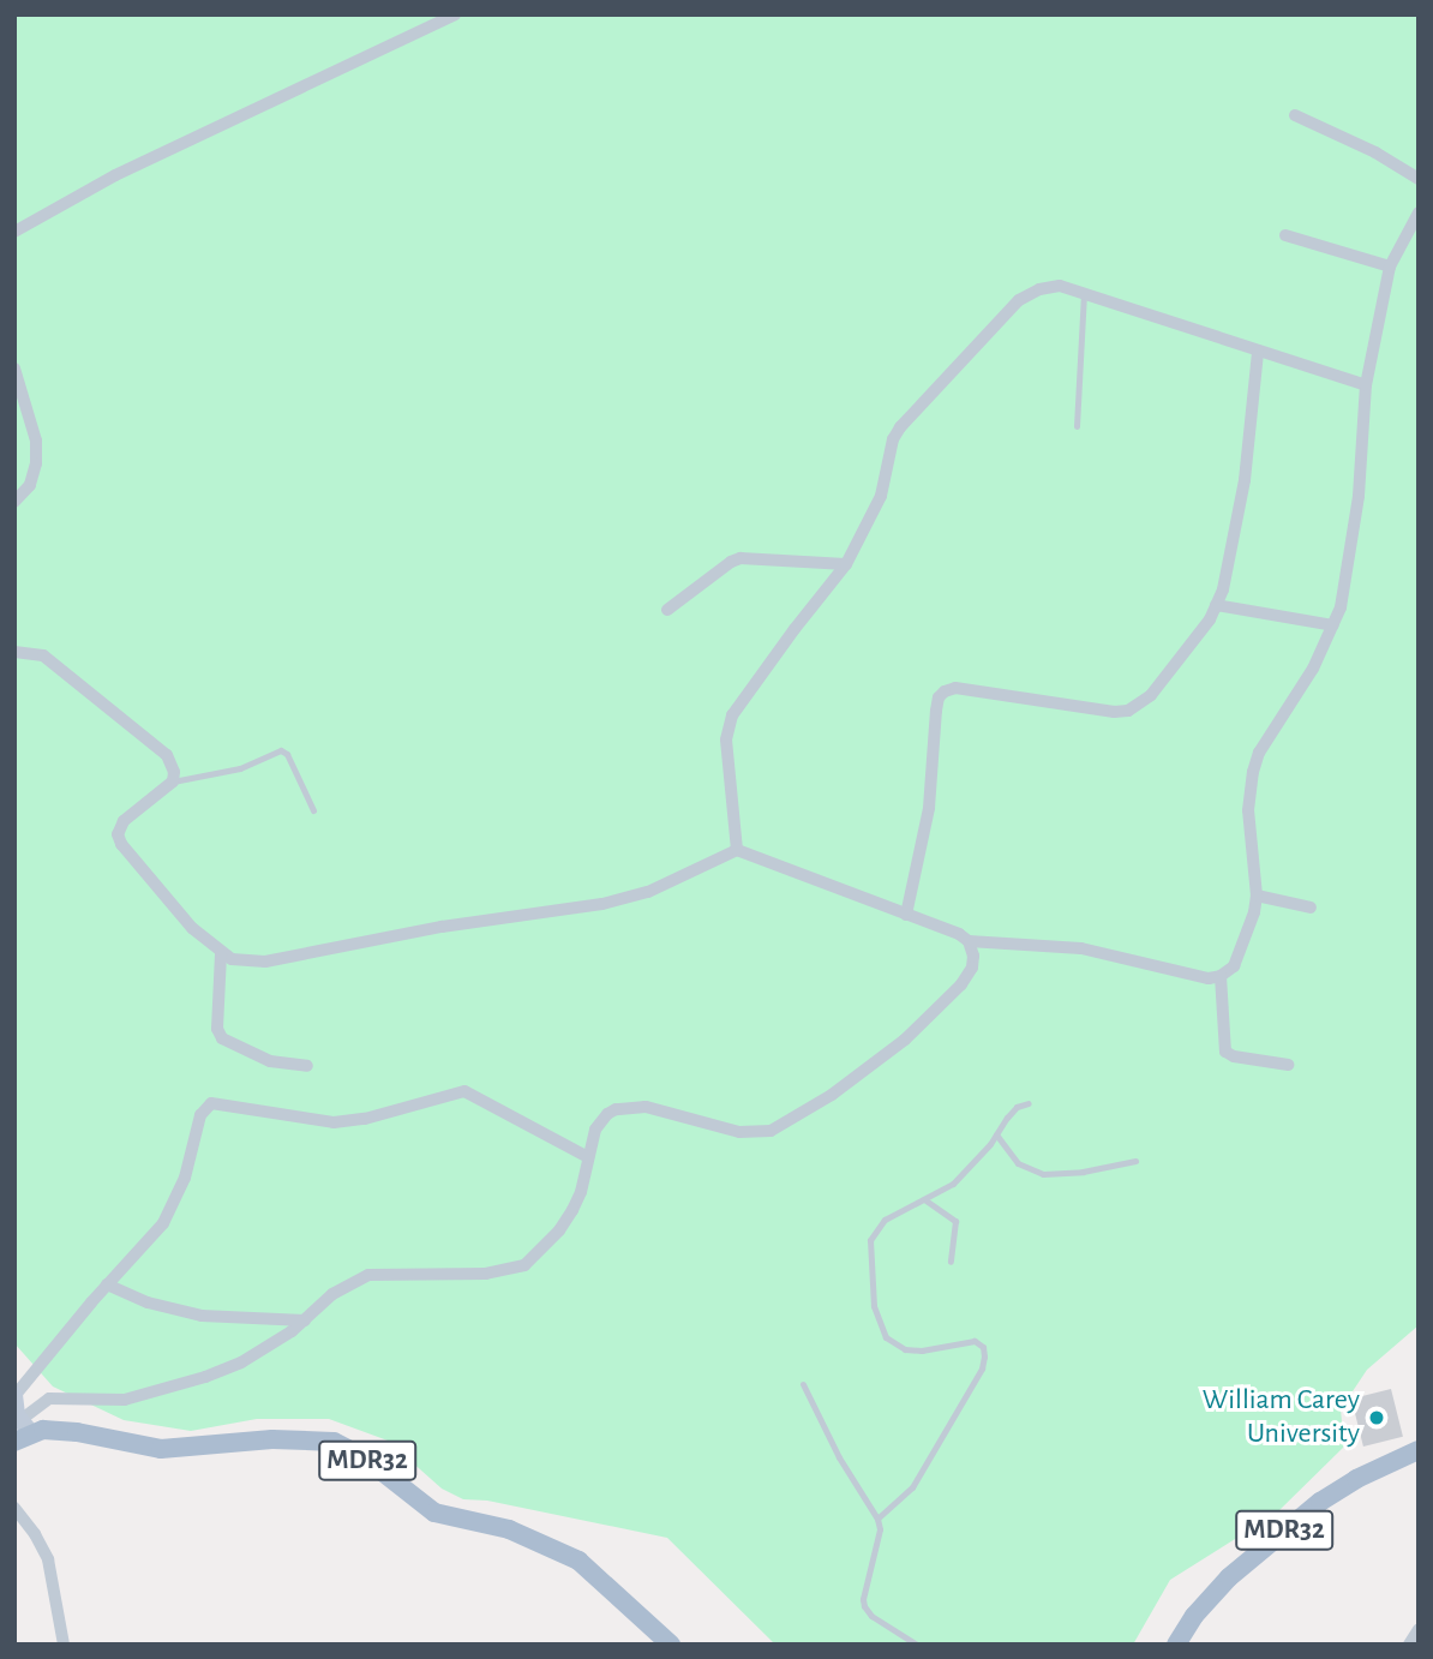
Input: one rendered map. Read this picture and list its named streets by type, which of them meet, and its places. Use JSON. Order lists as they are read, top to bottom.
{
  "streets": {
    "main road": ["MDR32"]
  },
  "places": ["William Carey University"]
}
